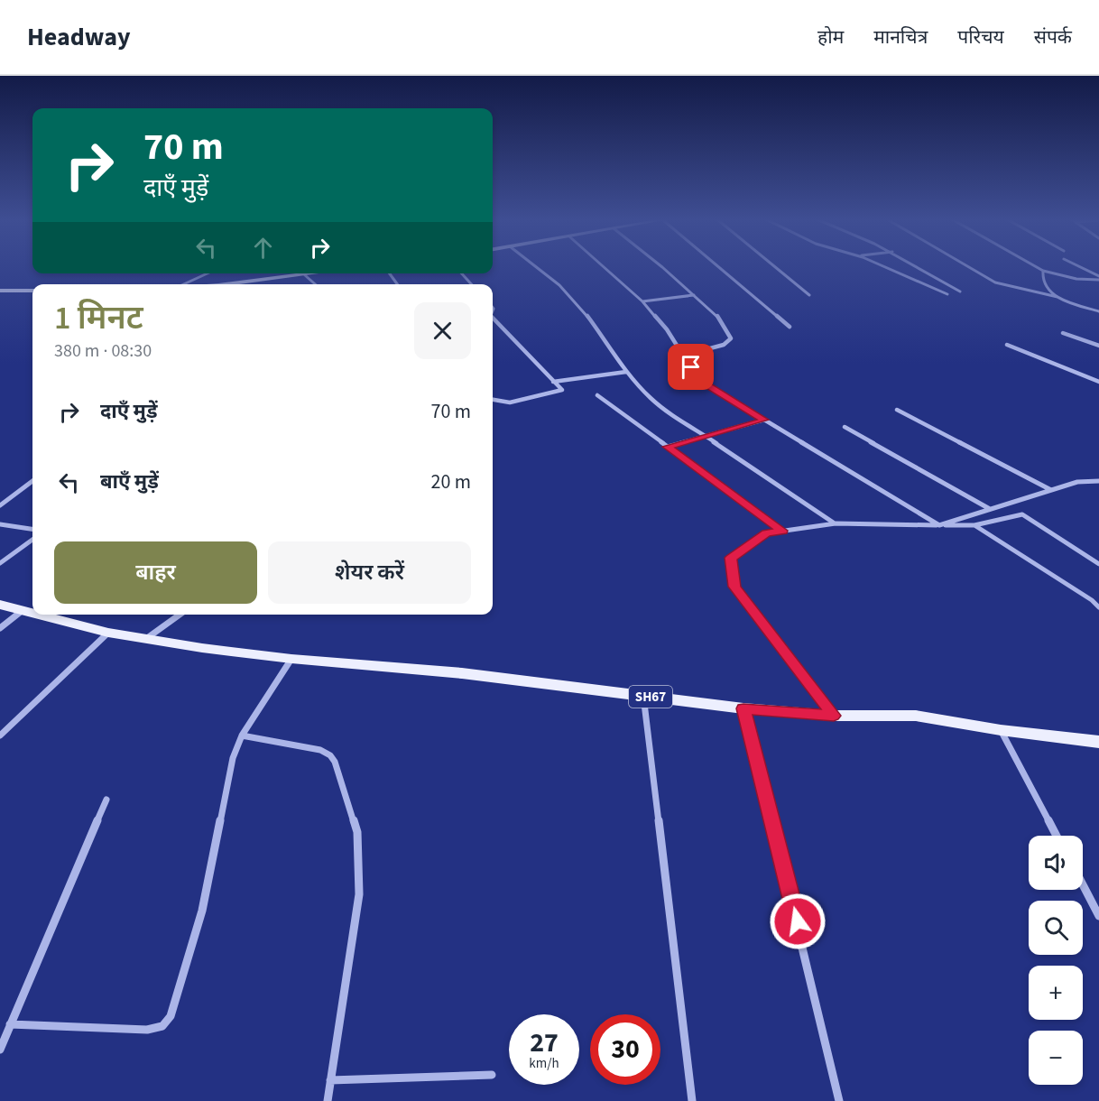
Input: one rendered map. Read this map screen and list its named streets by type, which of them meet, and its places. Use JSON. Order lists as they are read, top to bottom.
{
  "streets": {
    "main road": ["SH67"]
  },
  "page": {
    "header": "Headway",
    "nav": [
      "होम",
      "मानचित्र",
      "परिचय",
      "संपर्क"
    ],
    "turn": ["70 m", "दाएँ मुड़ें"],
    "heading": ["1 मिनट", "380 m · 08:30"],
    "list": [
      {
        "name": "दाएँ मुड़ें",
        "value": "70 m"
      },
      {
        "name": "बाएँ मुड़ें",
        "value": "20 m"
      }
    ],
    "buttons": ["बाहर", "शेयर करें"],
    "map_buttons": ["+", "−"],
    "speed": "27 km/h",
    "limit": "30"
  }
}
